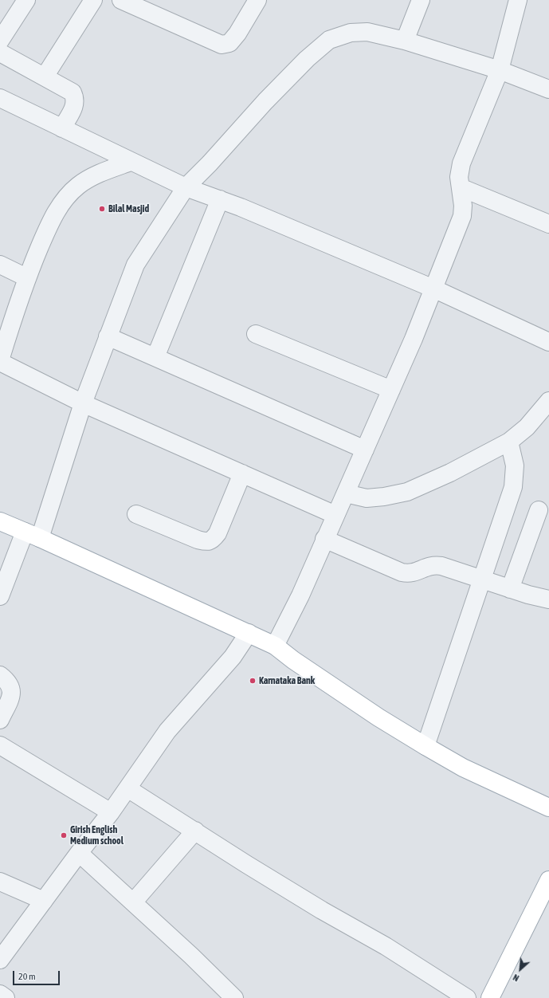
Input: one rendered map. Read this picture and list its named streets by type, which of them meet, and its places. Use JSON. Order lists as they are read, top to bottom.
{
  "places": ["Bilal Masjid", "Karnataka Bank", "Girish English Medium school"],
  "scale_bar": "20 m",
  "north": "bottom left"
}
